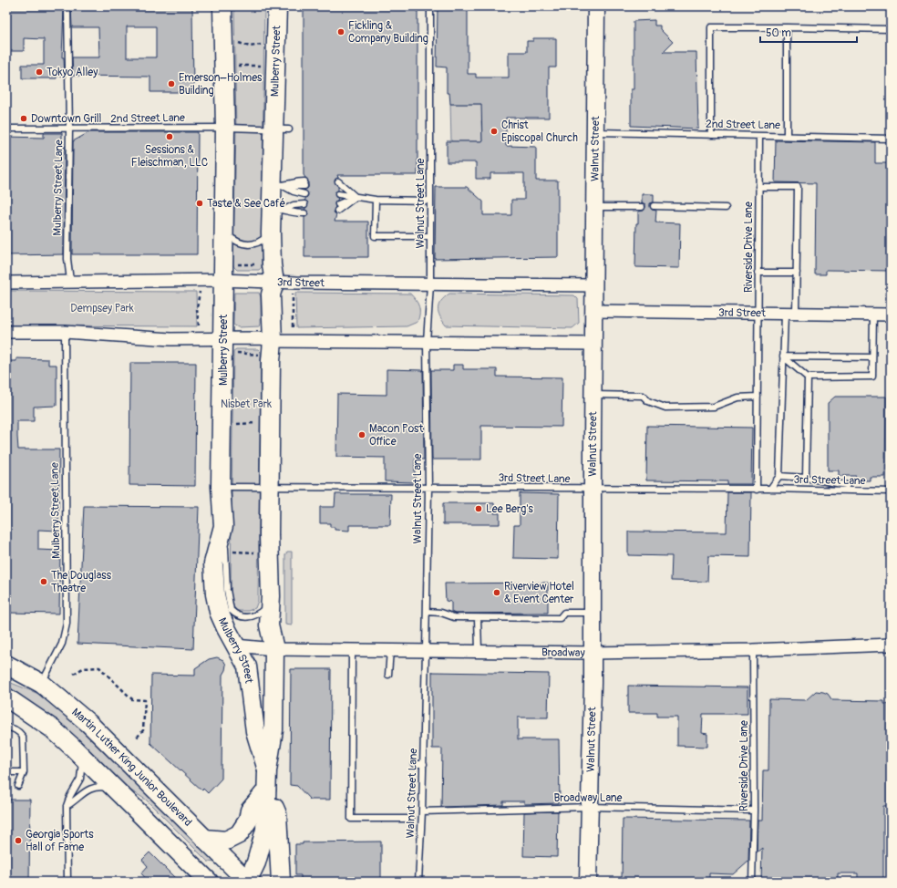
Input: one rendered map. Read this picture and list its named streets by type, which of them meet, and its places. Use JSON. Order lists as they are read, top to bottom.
{
  "streets": {
    "main road": ["Mulberry Street", "Martin Luther King Junior Boulevard"],
    "street": ["Walnut Street", "3rd Street", "Broadway"],
    "lane": [
      "2nd Street Lane",
      "Mulberry Street Lane",
      "Walnut Street Lane",
      "Riverside Drive Lane",
      "3rd Street Lane",
      "Broadway Lane"
    ]
  },
  "crossings": [
    ["Mulberry Street", "2nd Street Lane"],
    ["Mulberry Street", "3rd Street"],
    ["Mulberry Street", "3rd Street Lane"],
    ["Mulberry Street", "Broadway"],
    ["Mulberry Street", "Martin Luther King Junior Boulevard"],
    ["2nd Street Lane", "Walnut Street"],
    ["2nd Street Lane", "Mulberry Street Lane"],
    ["2nd Street Lane", "Riverside Drive Lane"],
    ["Walnut Street", "3rd Street"],
    ["Walnut Street", "3rd Street Lane"],
    ["Walnut Street", "Broadway"],
    ["Walnut Street", "Broadway Lane"],
    ["Mulberry Street Lane", "3rd Street"],
    ["Mulberry Street Lane", "Martin Luther King Junior Boulevard"],
    ["Walnut Street Lane", "3rd Street"],
    ["Walnut Street Lane", "3rd Street Lane"],
    ["Walnut Street Lane", "Broadway"],
    ["Walnut Street Lane", "Broadway Lane"],
    ["Riverside Drive Lane", "3rd Street"],
    ["Riverside Drive Lane", "3rd Street Lane"],
    ["Riverside Drive Lane", "Broadway"],
    ["Riverside Drive Lane", "Broadway Lane"]
  ],
  "parks": ["Dempsey Park", "Nisbet Park"],
  "places": [
    "Fickling & Company Building",
    "Tokyo Alley",
    "Emerson–Holmes Building",
    "Downtown Grill",
    "Christ Episcopal Church",
    "Sessions & Fleischman, LLC",
    "Taste & See Café",
    "Macon Post Office",
    "Lee Berg's",
    "The Douglass Theatre",
    "Riverview Hotel & Event Center",
    "Georgia Sports Hall of Fame"
  ],
  "scale_bar": "50 m"
}
